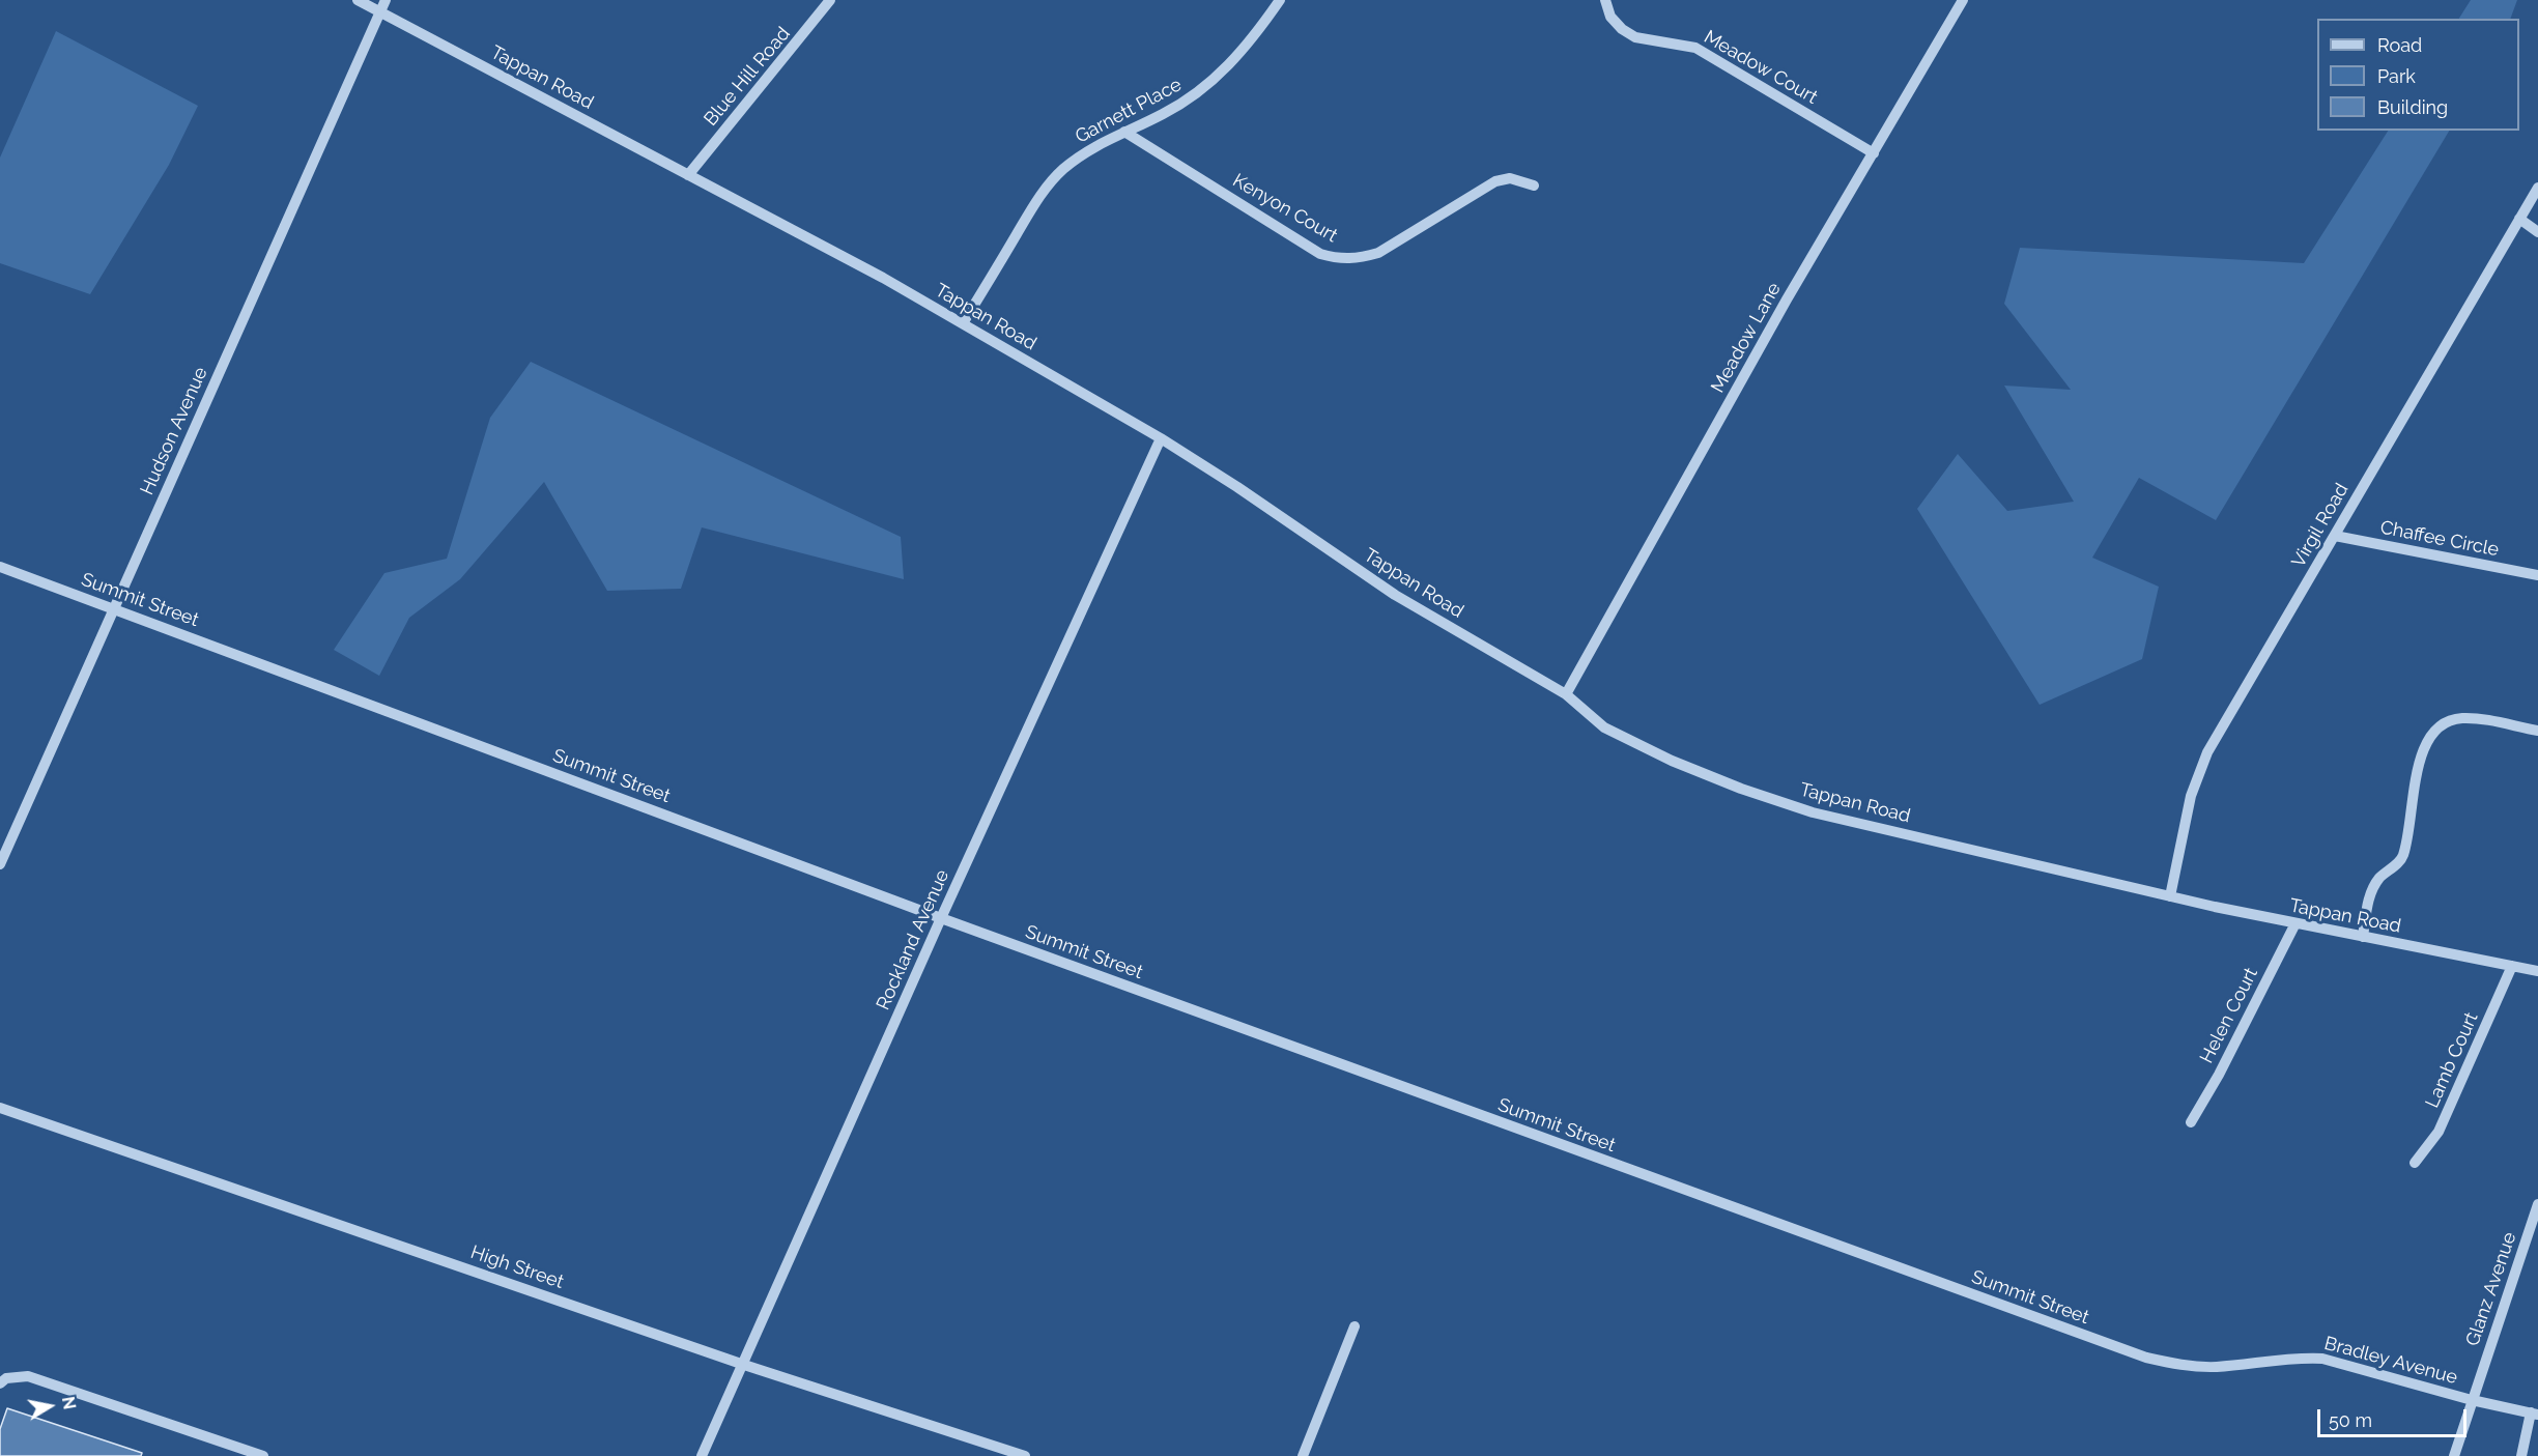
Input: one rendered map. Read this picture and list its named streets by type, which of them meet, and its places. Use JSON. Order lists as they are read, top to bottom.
{
  "streets": {
    "street": [
      "Meadow Court",
      "Blue Hill Road",
      "Tappan Road",
      "Garnett Place",
      "Kenyon Court",
      "Meadow Lane",
      "Hudson Avenue",
      "Virgil Road",
      "Chaffee Circle",
      "Summit Street",
      "Rockland Avenue",
      "Helen Court",
      "Lamb Court",
      "High Street",
      "Glanz Avenue",
      "Bradley Avenue"
    ]
  },
  "crossings": [
    ["Meadow Court", "Meadow Lane"],
    ["Blue Hill Road", "Tappan Road"],
    ["Tappan Road", "Garnett Place"],
    ["Tappan Road", "Meadow Lane"],
    ["Tappan Road", "Hudson Avenue"],
    ["Tappan Road", "Virgil Road"],
    ["Tappan Road", "Rockland Avenue"],
    ["Tappan Road", "Helen Court"],
    ["Tappan Road", "Lamb Court"],
    ["Garnett Place", "Kenyon Court"],
    ["Hudson Avenue", "Summit Street"],
    ["Virgil Road", "Chaffee Circle"],
    ["Summit Street", "Rockland Avenue"],
    ["Summit Street", "Bradley Avenue"],
    ["Rockland Avenue", "High Street"],
    ["Glanz Avenue", "Bradley Avenue"]
  ],
  "legend": ["Road", "Park", "Building"],
  "scale_bar": "50 m",
  "north": "right"
}
